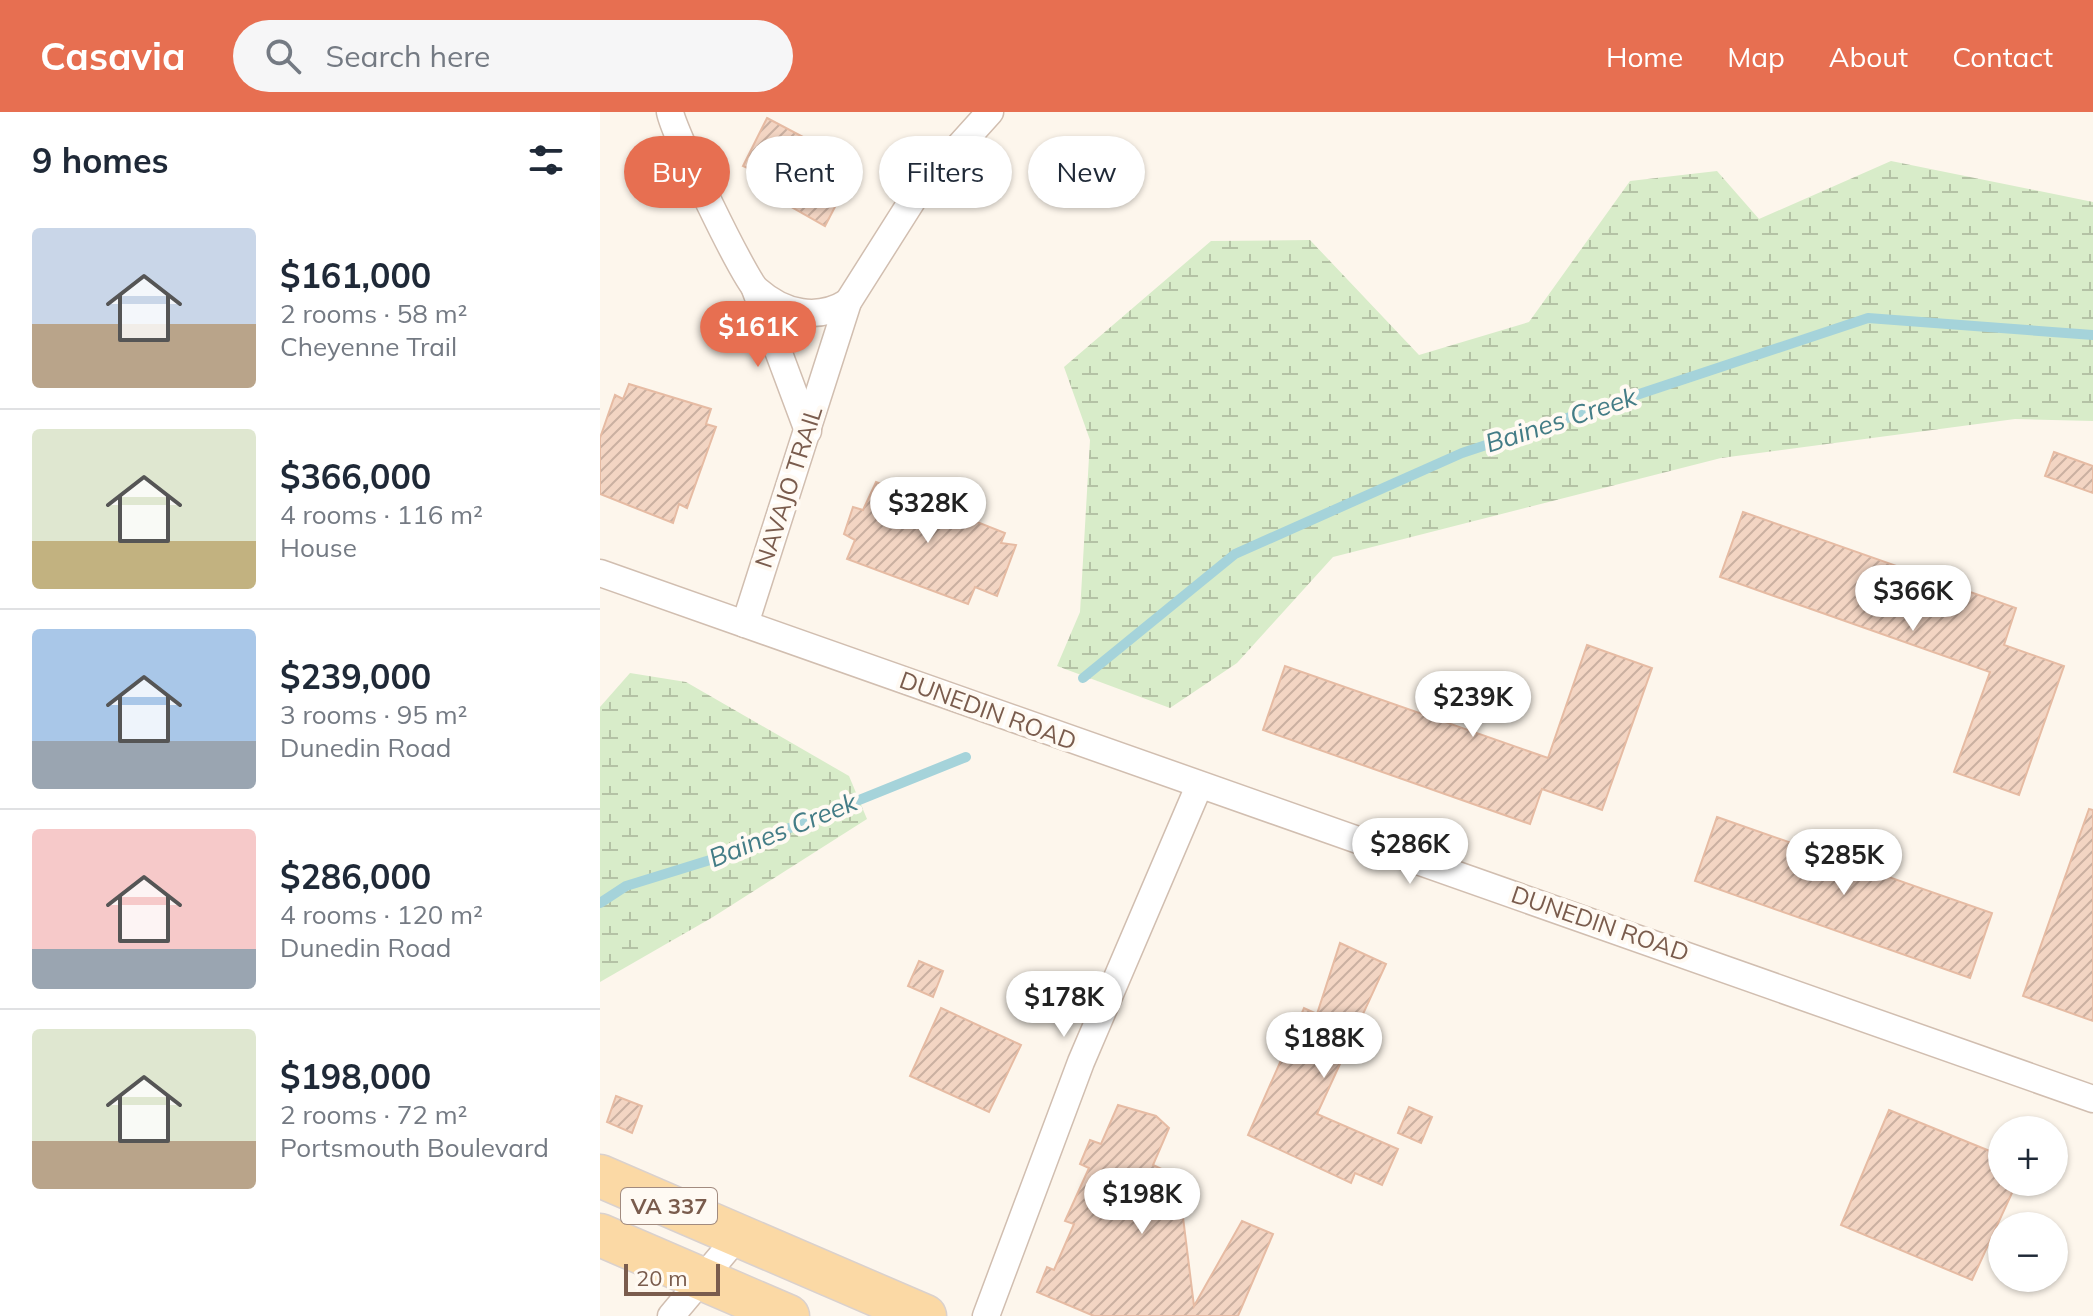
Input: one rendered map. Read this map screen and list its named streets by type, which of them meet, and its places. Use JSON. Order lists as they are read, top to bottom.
{
  "streets": {
    "main road": ["VA 337"],
    "street": ["NAVAJO TRAIL", "DUNEDIN ROAD"]
  },
  "crossings": [
    ["NAVAJO TRAIL", "DUNEDIN ROAD"]
  ],
  "water": ["Baines Creek"],
  "scale_bar": "20 m",
  "page": {
    "header": "Casavia",
    "search": "Search here",
    "nav": [
      "Home",
      "Map",
      "About",
      "Contact"
    ],
    "heading": "9 homes",
    "chip": [
      "Buy",
      "Rent",
      "Filters",
      "New"
    ],
    "list": [
      {
        "name": "$161,000",
        "note": "2 rooms · 58 m² · Cheyenne Trail"
      },
      {
        "name": "$366,000",
        "note": "4 rooms · 116 m² · House"
      },
      {
        "name": "$239,000",
        "note": "3 rooms · 95 m² · Dunedin Road"
      },
      {
        "name": "$286,000",
        "note": "4 rooms · 120 m² · Dunedin Road"
      },
      {
        "name": "$198,000",
        "note": "2 rooms · 72 m² · Portsmouth Boulevard"
      }
    ],
    "price": [
      "$161K",
      "$328K",
      "$366K",
      "$239K",
      "$286K",
      "$285K",
      "$178K",
      "$188K",
      "$198K"
    ],
    "map_buttons": ["+", "−"],
    "scale": "20 m"
  }
}
